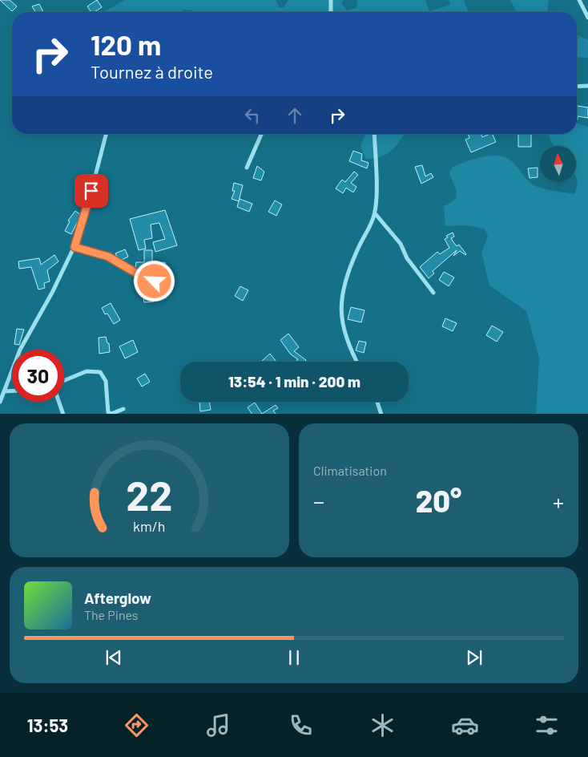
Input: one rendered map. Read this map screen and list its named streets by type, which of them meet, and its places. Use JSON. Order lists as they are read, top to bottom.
{
  "north": "top",
  "page": {
    "turn": ["120 m", "Tournez à droite"],
    "limit": "30",
    "trip": "13:54 · 1 min · 200 m",
    "tile": "Climatisation",
    "heat": ["−", "20°", "+"],
    "song": ["Afterglow", "The Pines"],
    "tabs": "13:53",
    "gauge": ["22", "km/h"]
  }
}
